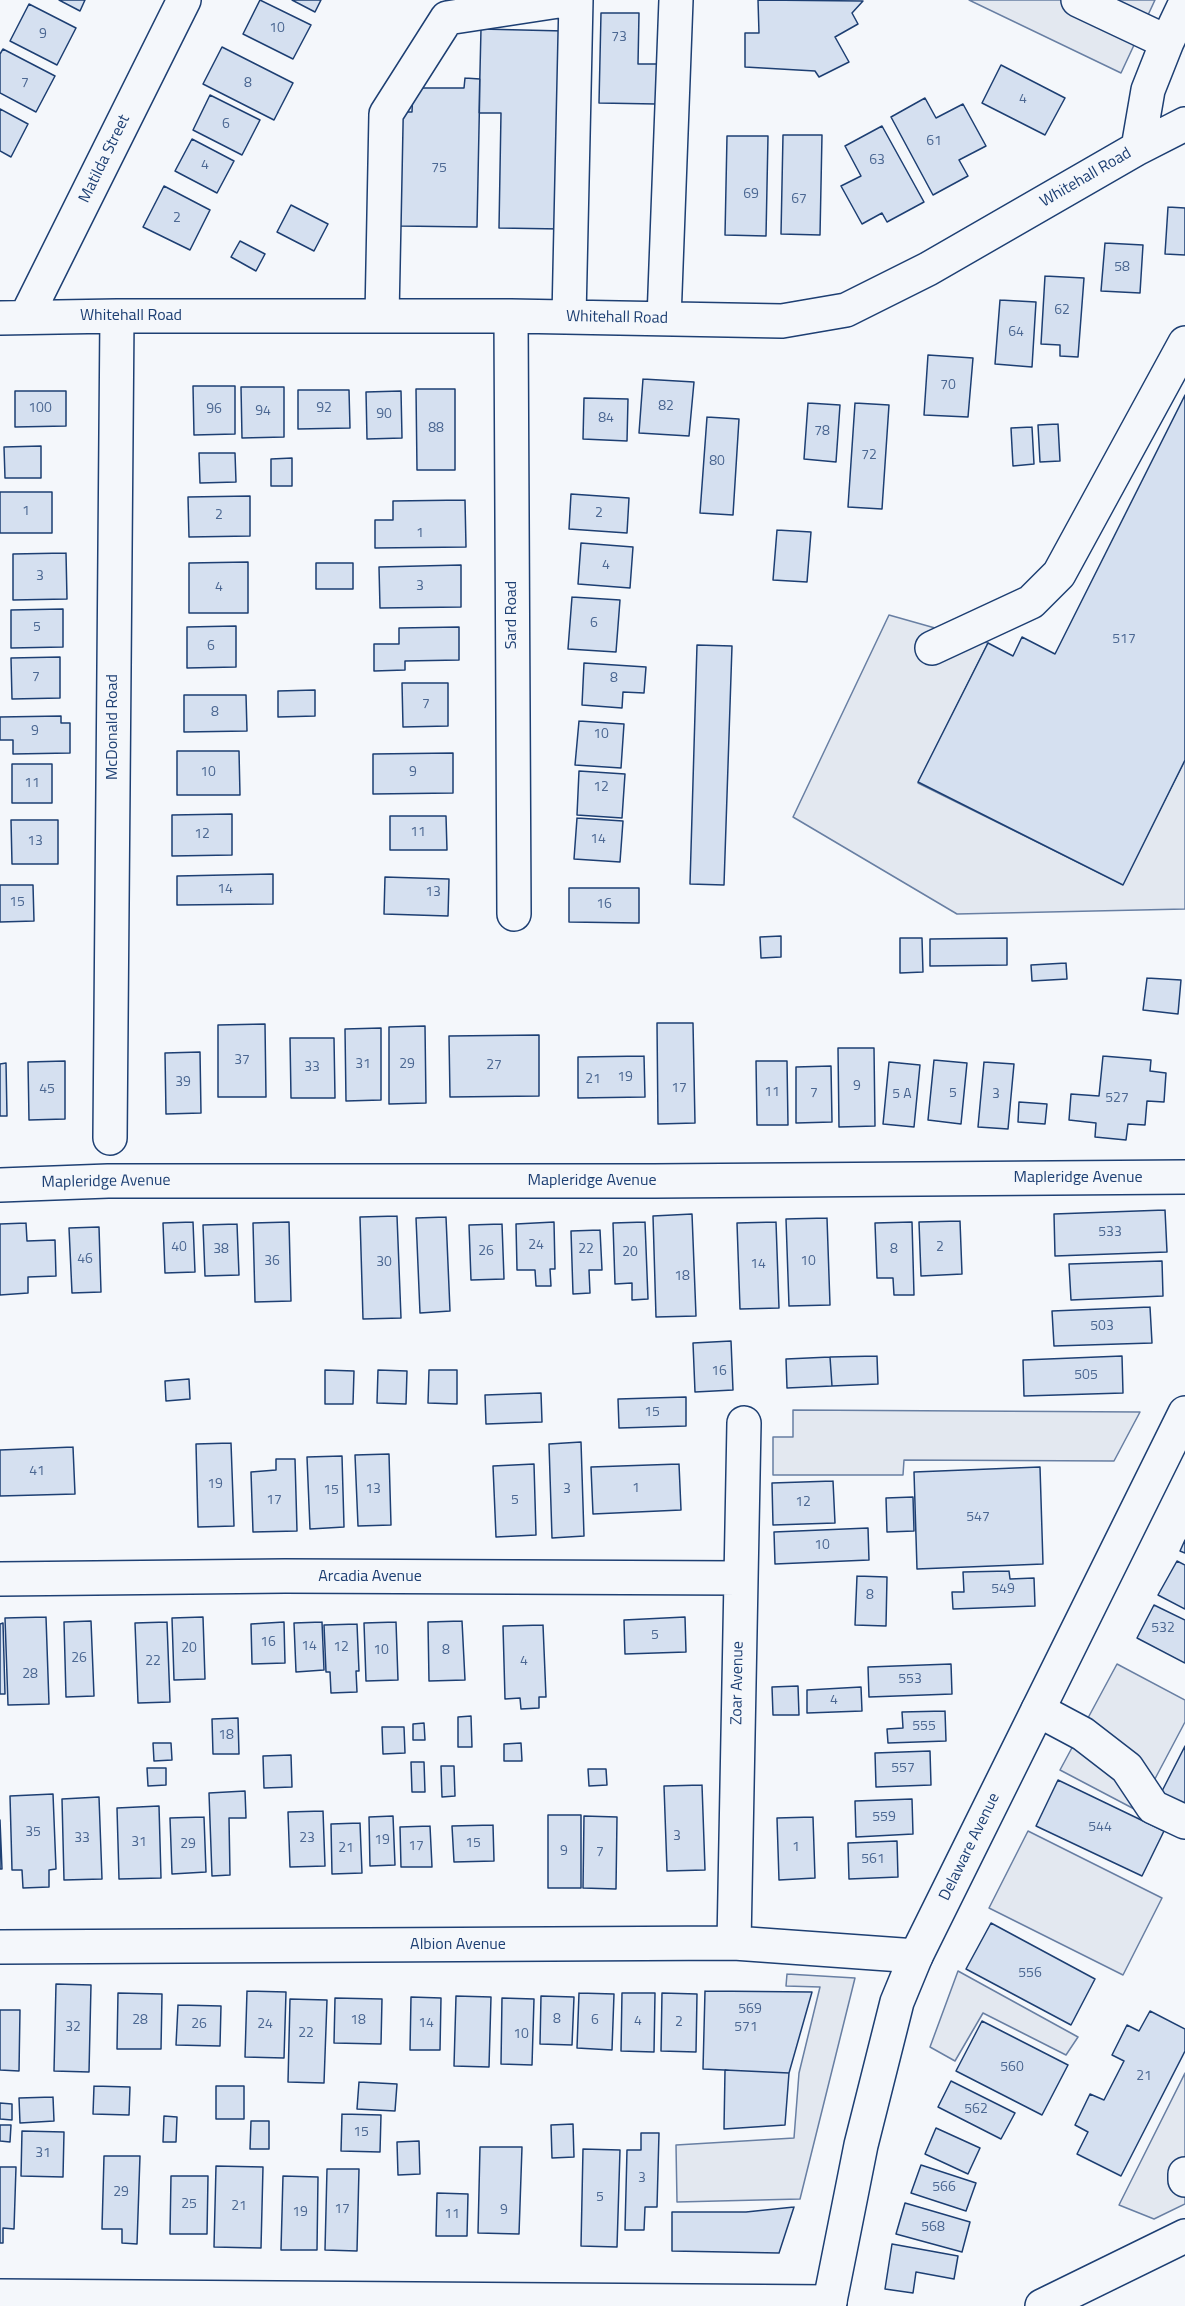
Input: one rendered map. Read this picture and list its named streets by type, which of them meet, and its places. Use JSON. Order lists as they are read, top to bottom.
{
  "streets": {
    "street": [
      "Matilda Street",
      "Whitehall Road",
      "Sard Road",
      "McDonald Road",
      "Mapleridge Avenue",
      "Arcadia Avenue",
      "Zoar Avenue",
      "Delaware Avenue",
      "Albion Avenue"
    ]
  },
  "crossings": [
    ["Matilda Street", "Whitehall Road"],
    ["Whitehall Road", "Sard Road"],
    ["Whitehall Road", "McDonald Road"],
    ["Arcadia Avenue", "Zoar Avenue"],
    ["Zoar Avenue", "Albion Avenue"],
    ["Delaware Avenue", "Albion Avenue"]
  ],
  "house_numbers": [
    "10",
    "9",
    "73",
    "7",
    "8",
    "4",
    "6",
    "61",
    "63",
    "4",
    "75",
    "69",
    "67",
    "2",
    "58",
    "62",
    "64",
    "70",
    "82",
    "100",
    "92",
    "96",
    "94",
    "90",
    "84",
    "88",
    "78",
    "72",
    "80",
    "1",
    "2",
    "2",
    "1",
    "4",
    "3",
    "3",
    "4",
    "6",
    "5",
    "517",
    "6",
    "7",
    "8",
    "7",
    "8",
    "9",
    "10",
    "10",
    "9",
    "11",
    "12",
    "11",
    "12",
    "14",
    "13",
    "14",
    "13",
    "15",
    "16",
    "37",
    "31",
    "29",
    "27",
    "33",
    "19",
    "21",
    "39",
    "9",
    "17",
    "45",
    "11",
    "7",
    "5",
    "5 A",
    "3",
    "527",
    "533",
    "24",
    "40",
    "2",
    "38",
    "22",
    "8",
    "26",
    "20",
    "46",
    "36",
    "10",
    "30",
    "14",
    "18",
    "503",
    "16",
    "505",
    "15",
    "41",
    "19",
    "1",
    "13",
    "3",
    "15",
    "17",
    "5",
    "12",
    "547",
    "10",
    "549",
    "8",
    "532",
    "5",
    "16",
    "14",
    "12",
    "20",
    "10",
    "8",
    "26",
    "22",
    "4",
    "28",
    "553",
    "4",
    "555",
    "18",
    "557",
    "559",
    "544",
    "35",
    "3",
    "33",
    "23",
    "19",
    "31",
    "15",
    "29",
    "17",
    "1",
    "21",
    "9",
    "7",
    "561",
    "556",
    "569",
    "8",
    "28",
    "18",
    "6",
    "4",
    "2",
    "14",
    "26",
    "24",
    "32",
    "571",
    "22",
    "10",
    "560",
    "21",
    "562",
    "15",
    "31",
    "3",
    "566",
    "29",
    "5",
    "25",
    "21",
    "17",
    "9",
    "19",
    "11",
    "568"
  ]
}
